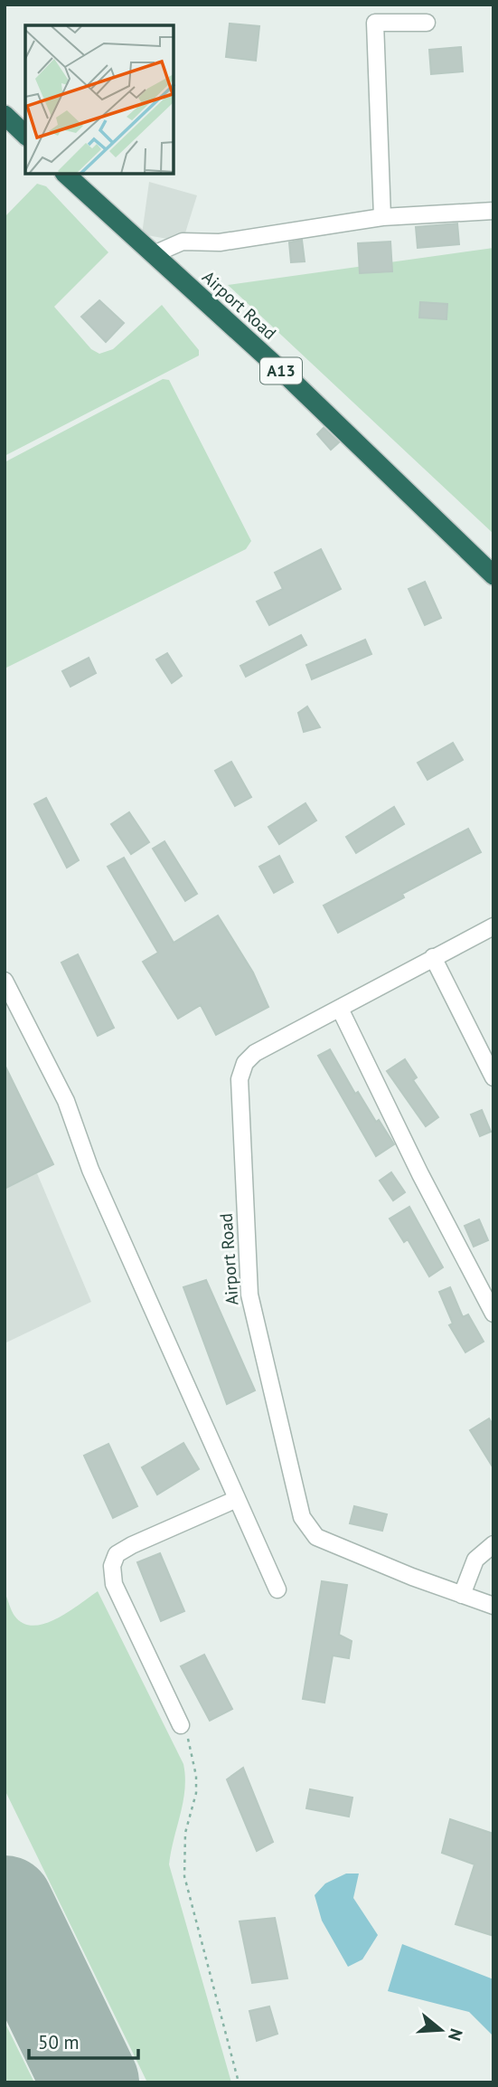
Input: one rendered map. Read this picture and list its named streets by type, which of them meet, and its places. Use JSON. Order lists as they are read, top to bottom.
{
  "streets": {
    "highway": ["Airport Road", "A13"]
  },
  "scale_bar": "50 m",
  "north": "right"
}
